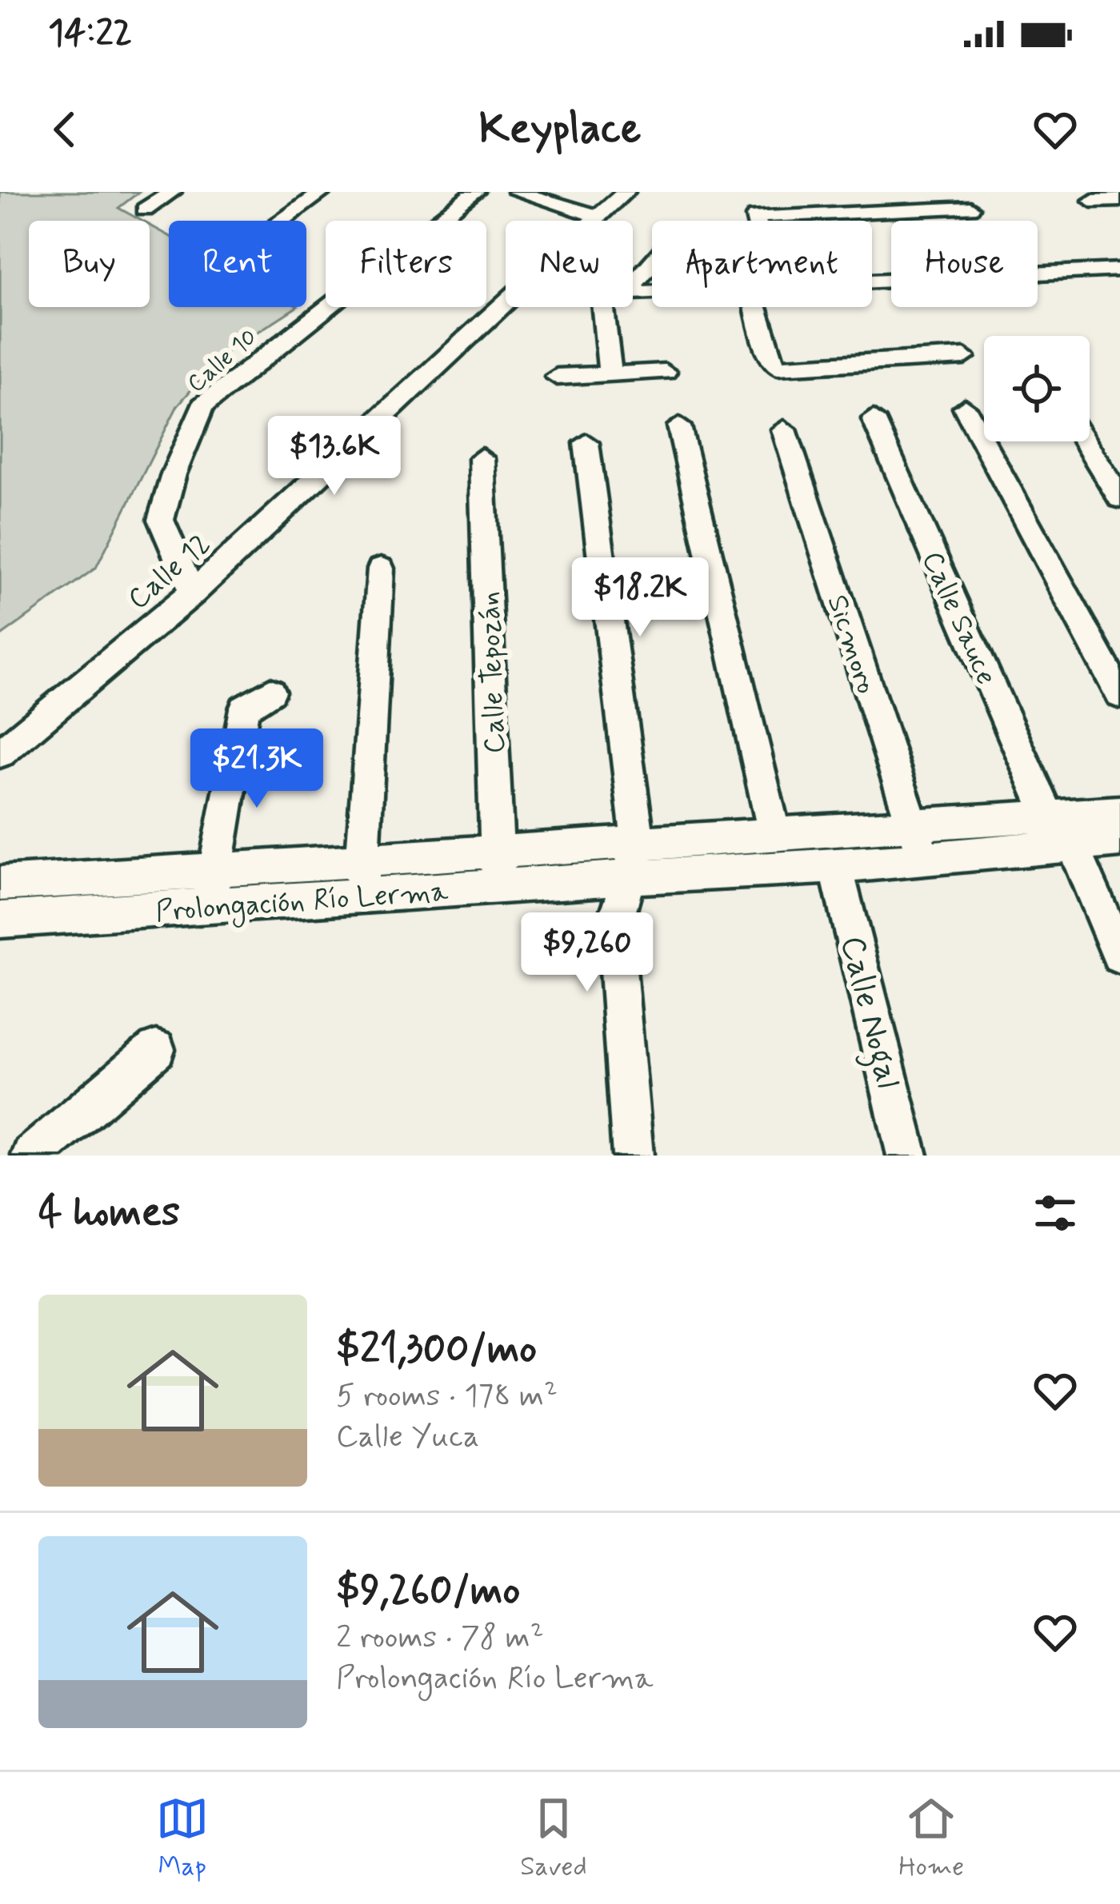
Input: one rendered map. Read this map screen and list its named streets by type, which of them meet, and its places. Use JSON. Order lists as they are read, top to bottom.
{
  "streets": {
    "street": [
      "Calle 10",
      "Calle 12",
      "Calle Sauce",
      "Sicmoro",
      "Calle Tepozán",
      "Prolongación Río Lerma",
      "Calle Nogal"
    ]
  },
  "crossings": [
    ["Calle 10", "Calle 12"],
    ["Calle Sauce", "Prolongación Río Lerma"],
    ["Sicmoro", "Prolongación Río Lerma"],
    ["Calle Tepozán", "Prolongación Río Lerma"],
    ["Prolongación Río Lerma", "Calle Nogal"]
  ],
  "page": {
    "status": "14:22",
    "header": "Keyplace",
    "chip": [
      "Buy",
      "Rent",
      "Filters",
      "New",
      "Apartment",
      "House"
    ],
    "price": [
      "$13.6K",
      "$18.2K",
      "$21.3K",
      "$9,260"
    ],
    "heading": "4 homes",
    "list": [
      {
        "name": "$21,300/mo",
        "note": "5 rooms · 178 m² · Calle Yuca"
      },
      {
        "name": "$9,260/mo",
        "note": "2 rooms · 78 m² · Prolongación Río Lerma"
      }
    ],
    "tabs": ["Map", "Saved", "Home"]
  }
}
